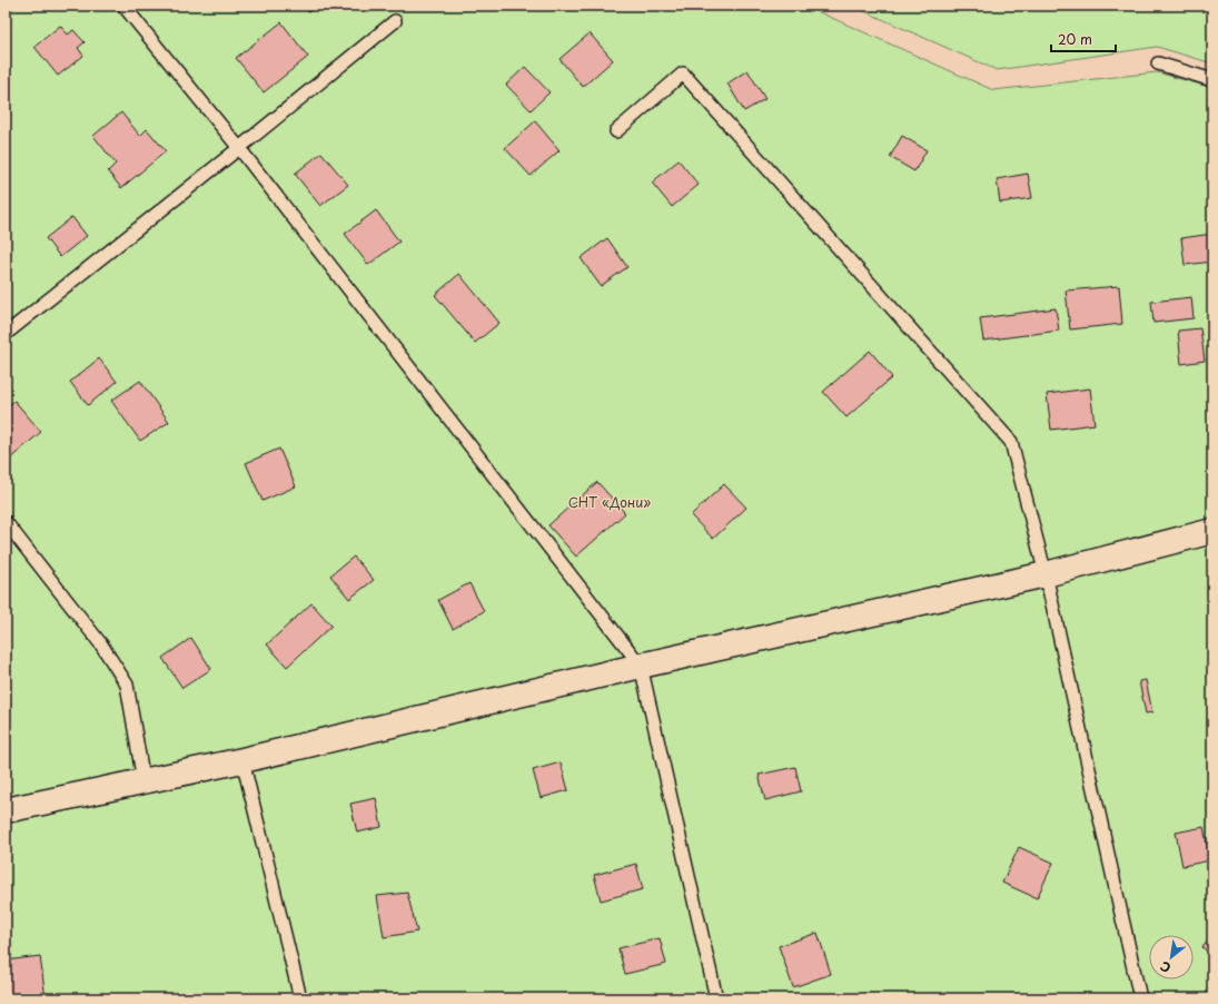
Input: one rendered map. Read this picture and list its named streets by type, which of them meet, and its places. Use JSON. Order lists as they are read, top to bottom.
{
  "parks": ["СНТ «Дони»"],
  "scale_bar": "20 m",
  "north": "bottom left"
}
